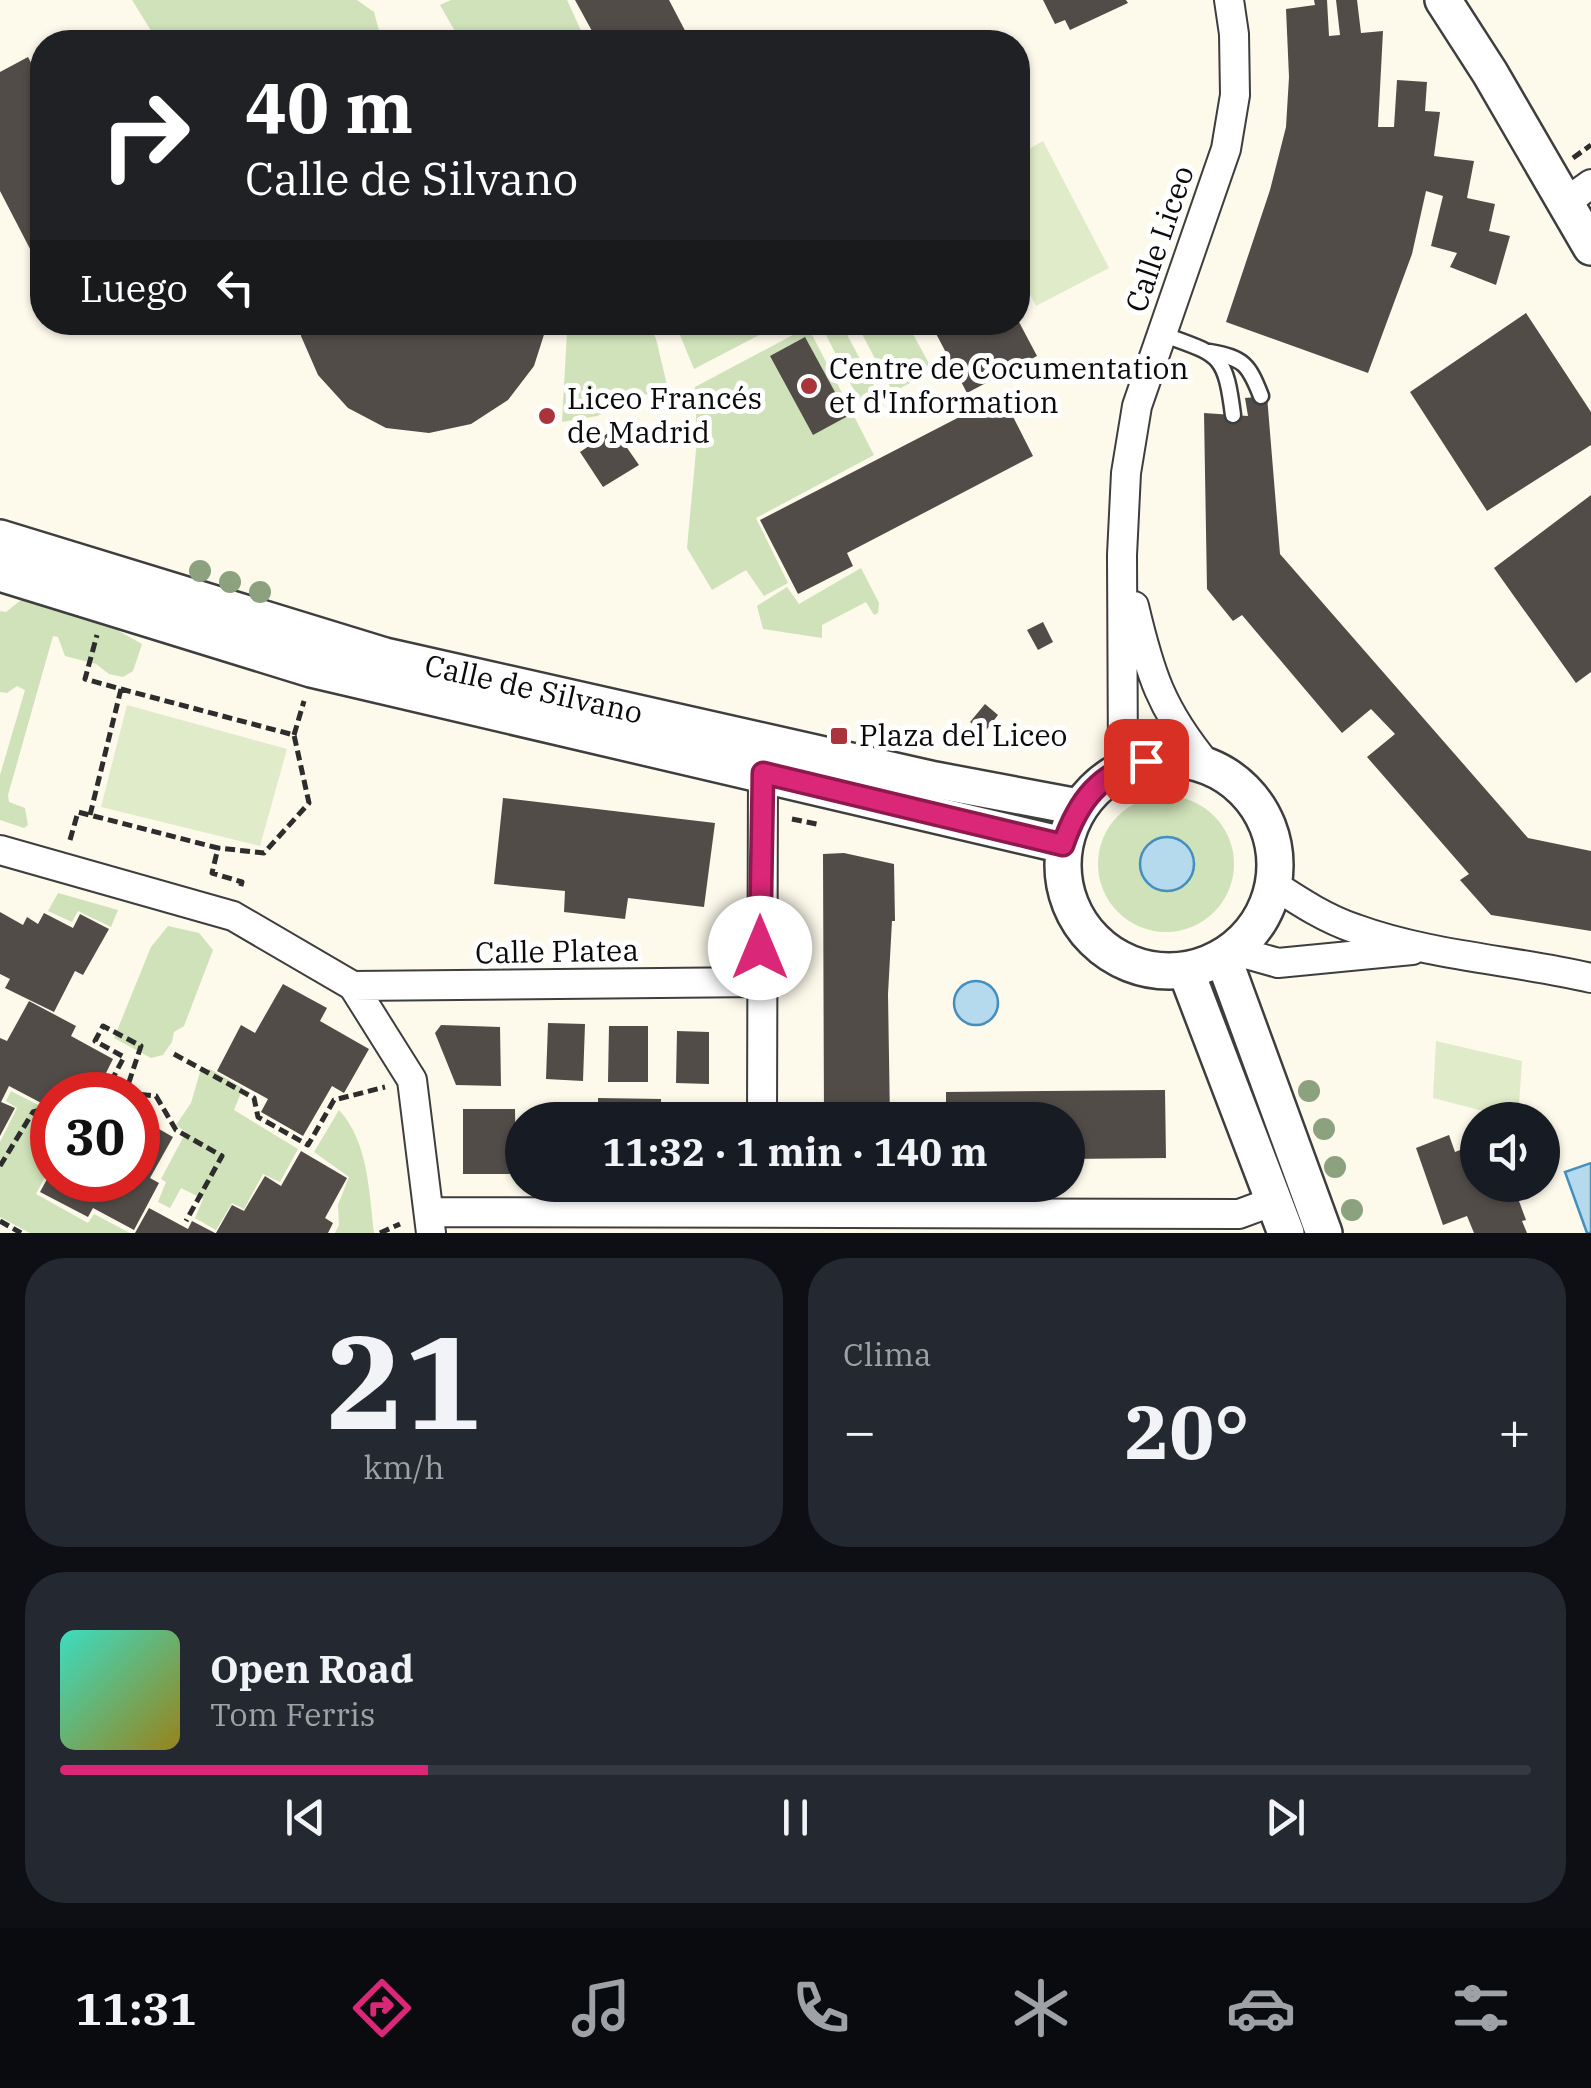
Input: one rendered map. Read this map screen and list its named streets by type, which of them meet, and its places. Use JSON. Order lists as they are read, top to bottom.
{
  "streets": {
    "street": ["Calle Liceo", "Calle de Silvano", "Calle Platea"]
  },
  "crossings": [
    ["Calle Liceo", "Calle de Silvano"]
  ],
  "places": {
    "other": ["Centre de Cocumentation et d'Information", "Liceo Francés de Madrid"],
    "transit": ["Plaza del Liceo"]
  },
  "page": {
    "turn": ["40 m", "Calle de Silvano"],
    "then": "Luego",
    "limit": "30",
    "trip": "11:32 · 1 min · 140 m",
    "tile": [
      ["21", "km/h"],
      "Clima"
    ],
    "heat": ["−", "20°", "+"],
    "song": ["Open Road", "Tom Ferris"],
    "tabs": "11:31"
  }
}
